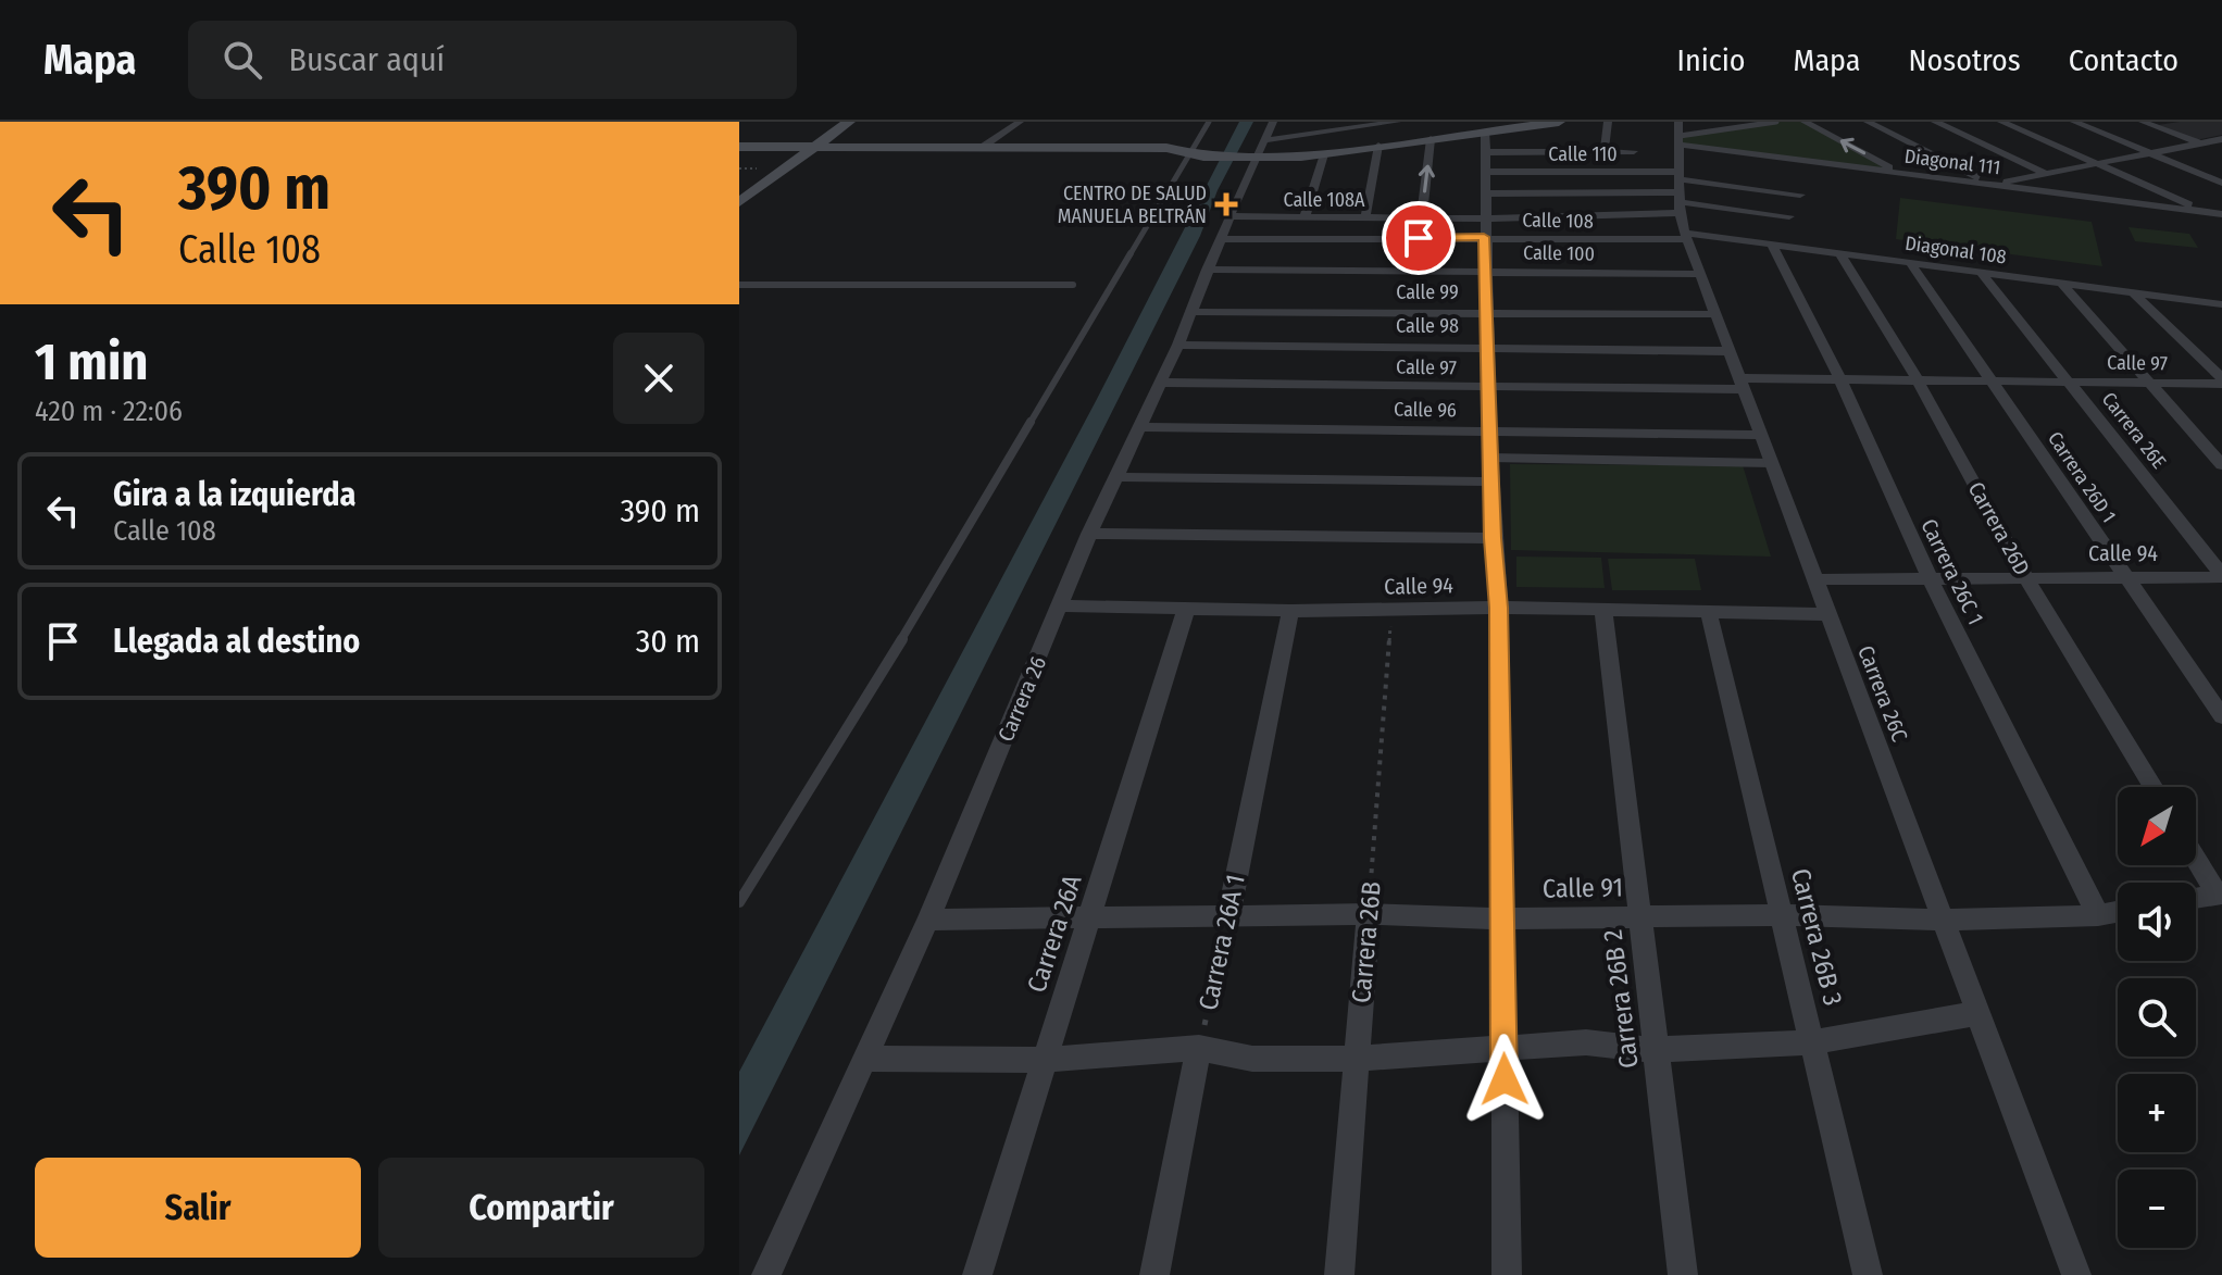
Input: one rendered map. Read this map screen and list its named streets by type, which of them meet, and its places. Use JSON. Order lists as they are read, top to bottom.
{
  "streets": {
    "street": [
      "Calle 110",
      "Diagonal 111",
      "Calle 108A",
      "Calle 108",
      "Diagonal 108",
      "Calle 100",
      "Calle 99",
      "Calle 98",
      "Calle 97",
      "Calle 96",
      "Carrera 26E",
      "Carrera 26D 1",
      "Carrera 26D",
      "Calle 94",
      "Carrera 26C 1",
      "Carrera 26C",
      "Carrera 26",
      "Calle 91",
      "Carrera 26A",
      "Carrera 26B 3",
      "Carrera 26A 1",
      "Carrera 26B",
      "Carrera 26B 2"
    ]
  },
  "crossings": [
    ["Calle 110", "Carrera 26C"],
    ["Diagonal 111", "Carrera 26C"],
    ["Calle 108A", "Calle 108"],
    ["Calle 108A", "Diagonal 108"],
    ["Calle 108A", "Carrera 26C"],
    ["Calle 108A", "Carrera 26"],
    ["Calle 108", "Diagonal 108"],
    ["Calle 108", "Carrera 26C"],
    ["Calle 108", "Carrera 26"],
    ["Diagonal 108", "Carrera 26E"],
    ["Diagonal 108", "Carrera 26D 1"],
    ["Diagonal 108", "Carrera 26D"],
    ["Diagonal 108", "Carrera 26C 1"],
    ["Diagonal 108", "Carrera 26C"],
    ["Calle 100", "Carrera 26C"],
    ["Calle 100", "Carrera 26"],
    ["Calle 99", "Carrera 26C"],
    ["Calle 99", "Carrera 26"],
    ["Calle 98", "Carrera 26C"],
    ["Calle 98", "Carrera 26"],
    ["Calle 97", "Carrera 26E"],
    ["Calle 97", "Carrera 26D 1"],
    ["Calle 97", "Carrera 26D"],
    ["Calle 97", "Carrera 26C 1"],
    ["Calle 97", "Carrera 26C"],
    ["Calle 97", "Carrera 26"],
    ["Calle 96", "Carrera 26C"],
    ["Calle 96", "Carrera 26"],
    ["Carrera 26E", "Calle 94"],
    ["Carrera 26D 1", "Calle 94"],
    ["Carrera 26D", "Calle 94"],
    ["Calle 94", "Carrera 26C 1"],
    ["Calle 94", "Carrera 26C"],
    ["Calle 94", "Carrera 26"],
    ["Calle 94", "Carrera 26A"],
    ["Calle 94", "Carrera 26B 3"],
    ["Calle 94", "Carrera 26A 1"],
    ["Calle 94", "Carrera 26B"],
    ["Calle 94", "Carrera 26B 2"],
    ["Carrera 26C 1", "Calle 91"],
    ["Carrera 26C", "Calle 91"],
    ["Carrera 26", "Calle 91"],
    ["Calle 91", "Carrera 26A"],
    ["Calle 91", "Carrera 26B 3"],
    ["Calle 91", "Carrera 26A 1"],
    ["Calle 91", "Carrera 26B"],
    ["Calle 91", "Carrera 26B 2"]
  ],
  "places": {
    "health": ["CENTRO DE SALUD MANUELA BELTRÁN"]
  },
  "north": "bottom left",
  "page": {
    "header": "Mapa",
    "search": "Buscar aquí",
    "nav": [
      "Inicio",
      "Mapa",
      "Nosotros",
      "Contacto"
    ],
    "turn": ["390 m", "Calle 108"],
    "heading": ["1 min", "420 m · 22:06"],
    "list": [
      {
        "name": "Gira a la izquierda",
        "note": "Calle 108",
        "value": "390 m"
      },
      {
        "name": "Llegada al destino",
        "value": "30 m"
      }
    ],
    "map_buttons": ["+", "−"],
    "buttons": ["Salir", "Compartir"]
  }
}
